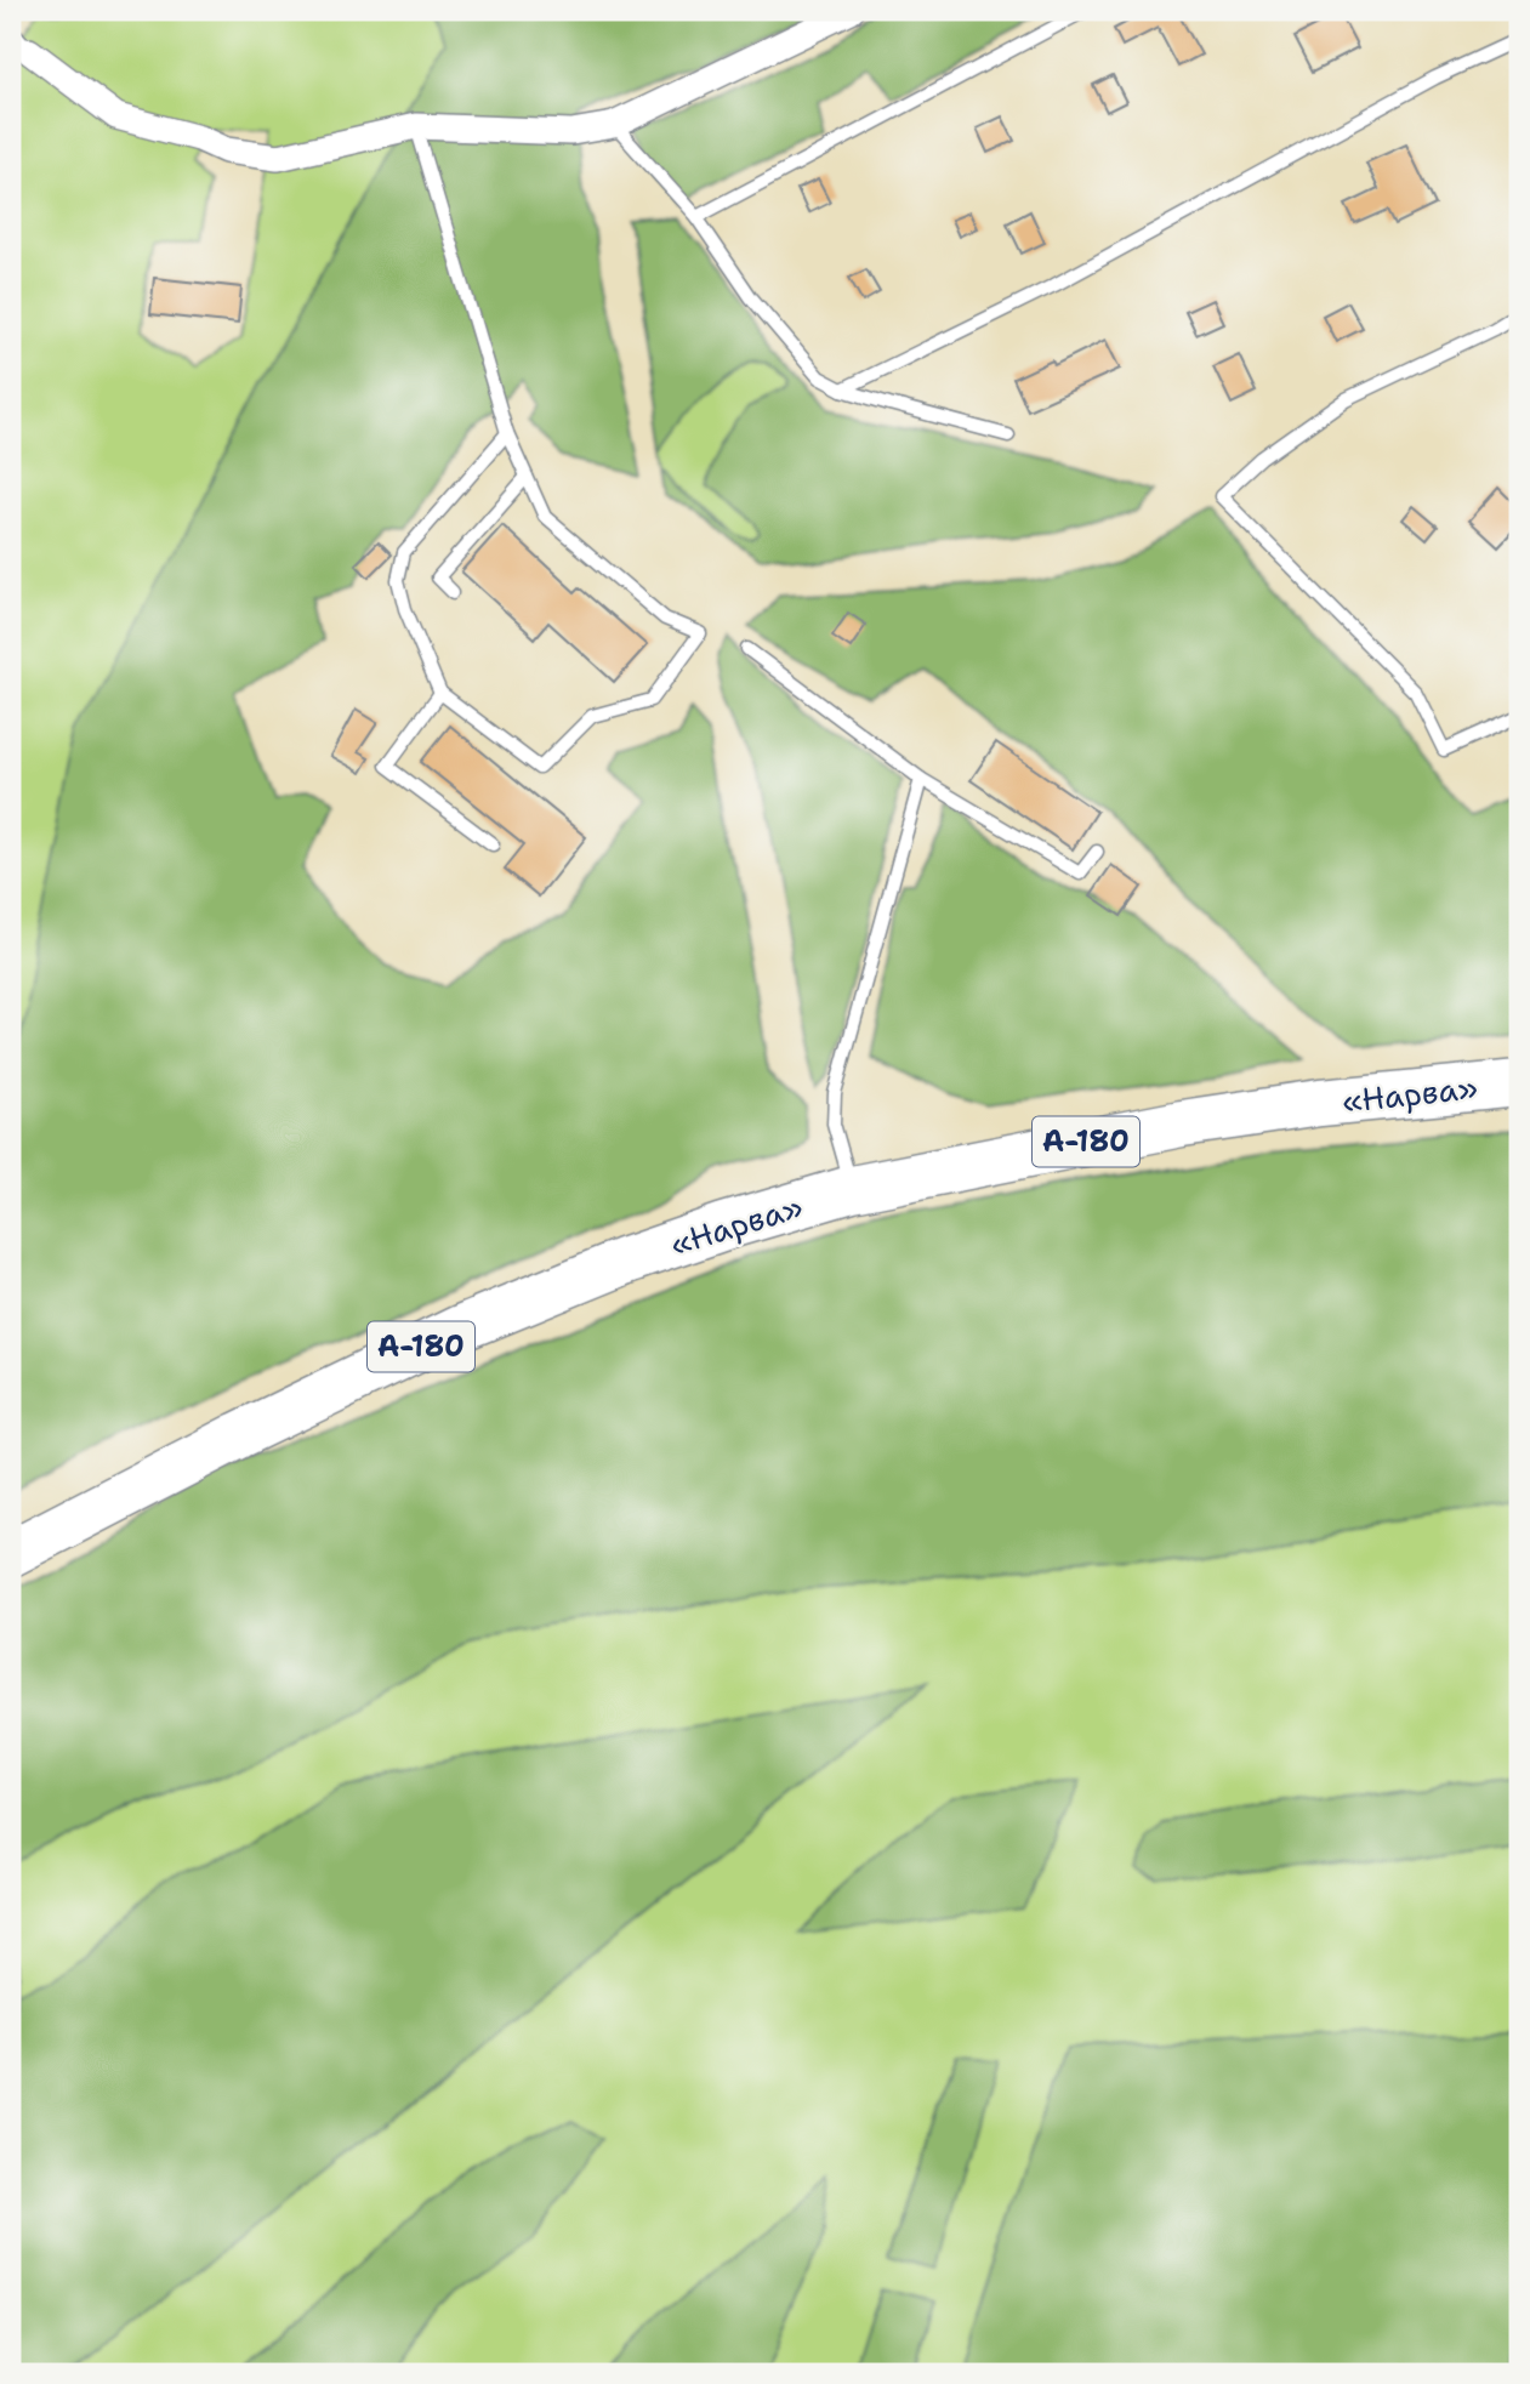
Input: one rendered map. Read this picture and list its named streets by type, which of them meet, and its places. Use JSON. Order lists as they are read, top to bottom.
{
  "streets": {
    "highway": ["«Нарва»", "А-180"]
  }
}
